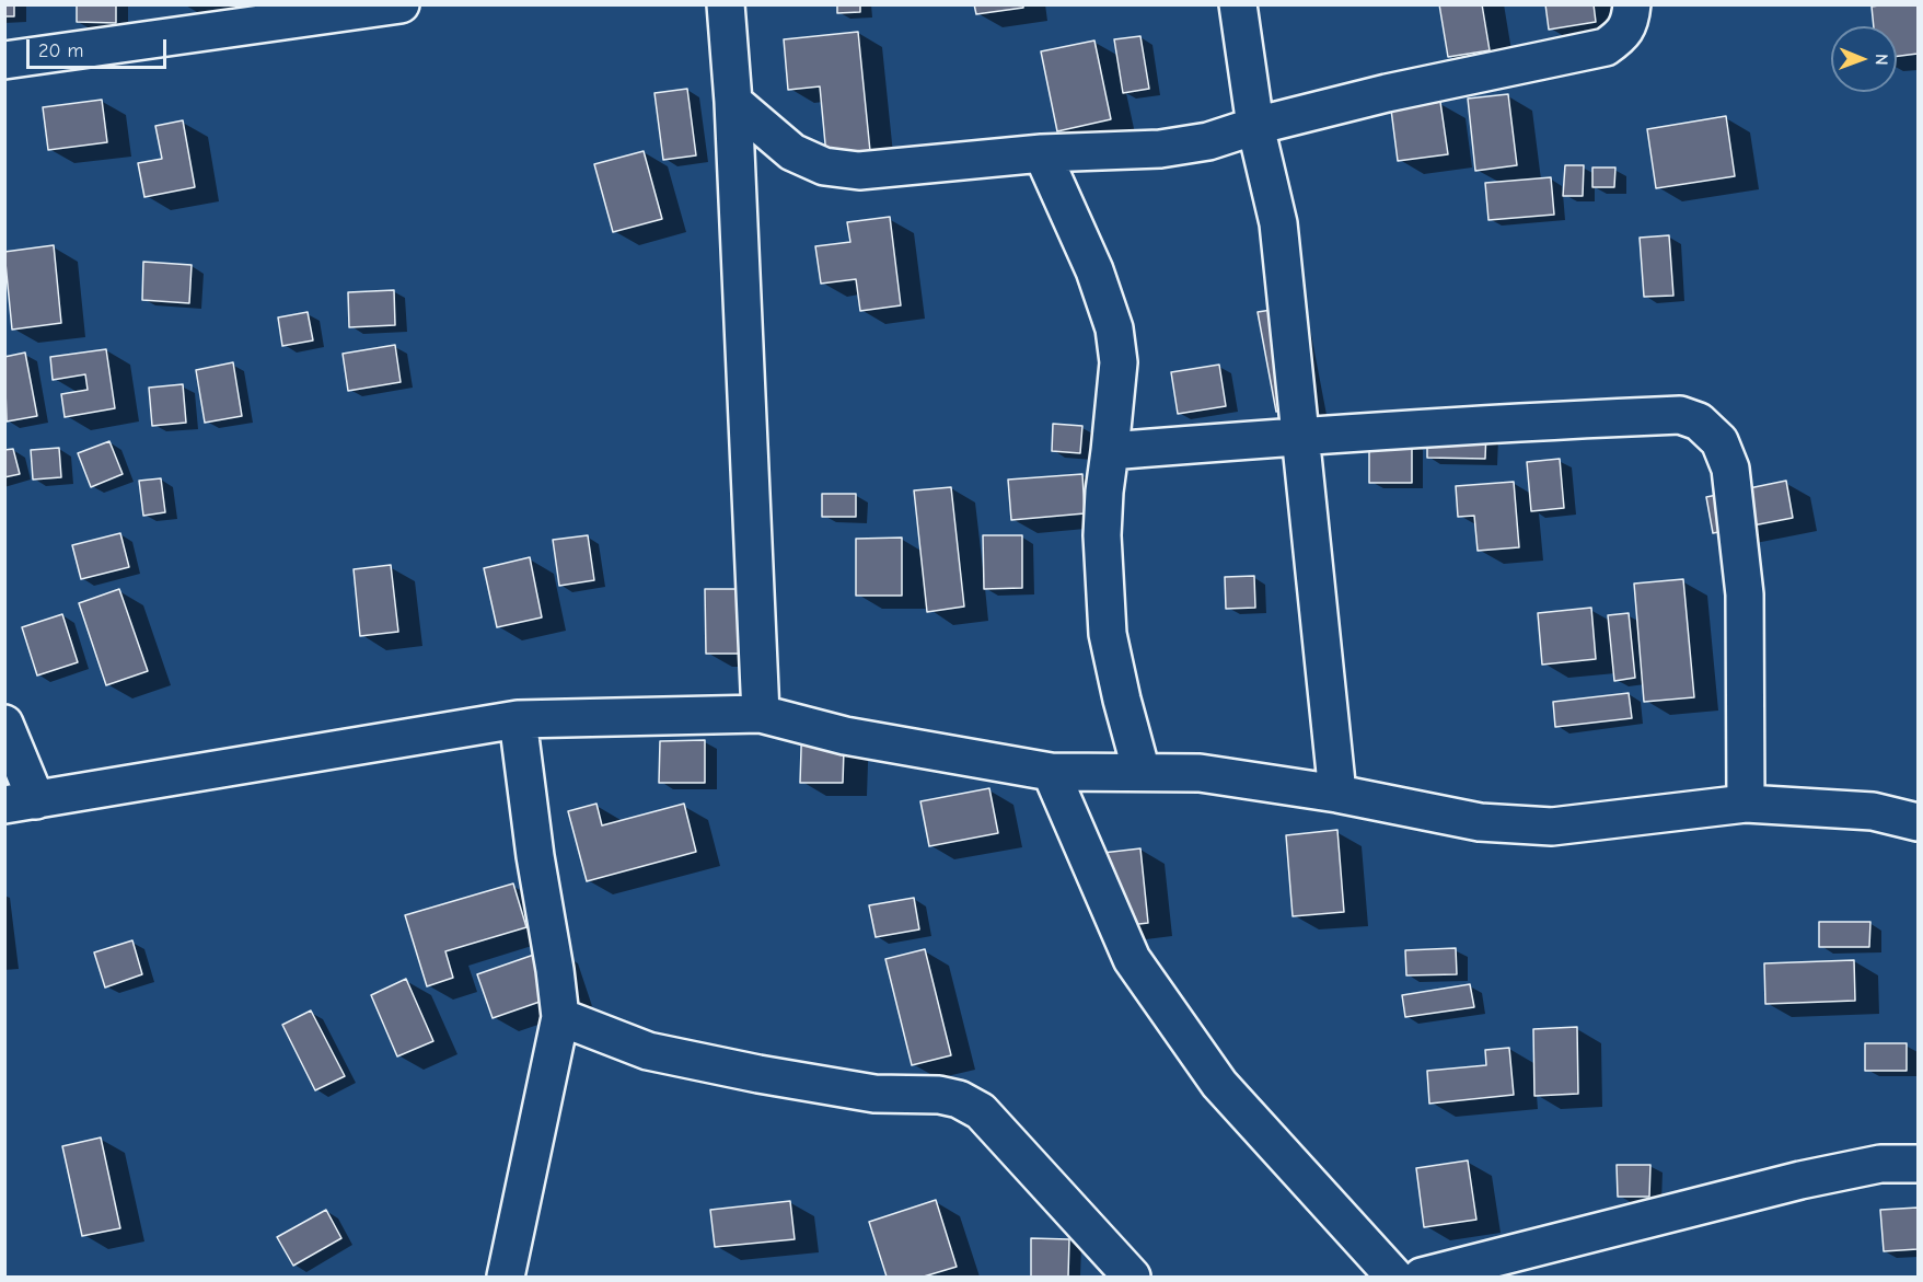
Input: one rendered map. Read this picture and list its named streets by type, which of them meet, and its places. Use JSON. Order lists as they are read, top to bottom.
{
  "scale_bar": "20 m",
  "north": "right"
}
